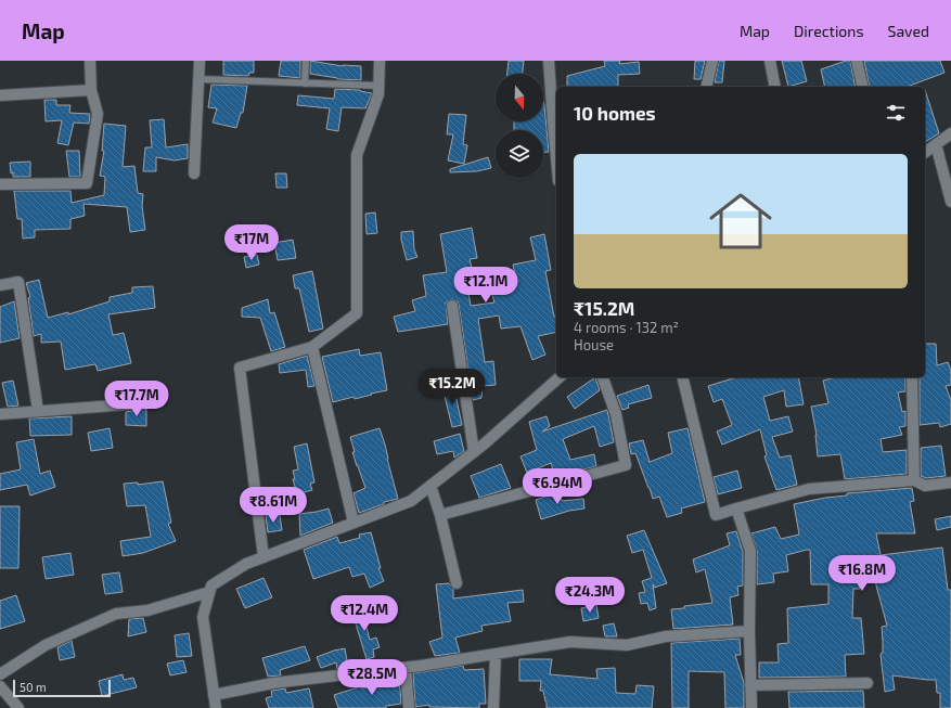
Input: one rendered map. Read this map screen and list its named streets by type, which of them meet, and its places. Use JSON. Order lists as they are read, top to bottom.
{
  "scale_bar": "50 m",
  "north": "bottom",
  "page": {
    "header": "Map",
    "nav": ["Map", "Directions", "Saved"],
    "heading": "10 homes",
    "list": [
      {
        "name": "₹15.2M",
        "note": "4 rooms · 132 m² · House"
      }
    ],
    "price": [
      "₹17M",
      "₹12.1M",
      "₹15.2M",
      "₹17.7M",
      "₹6.94M",
      "₹8.61M",
      "₹16.8M",
      "₹24.3M",
      "₹12.4M",
      "₹28.5M"
    ],
    "scale": "50 m"
  }
}
